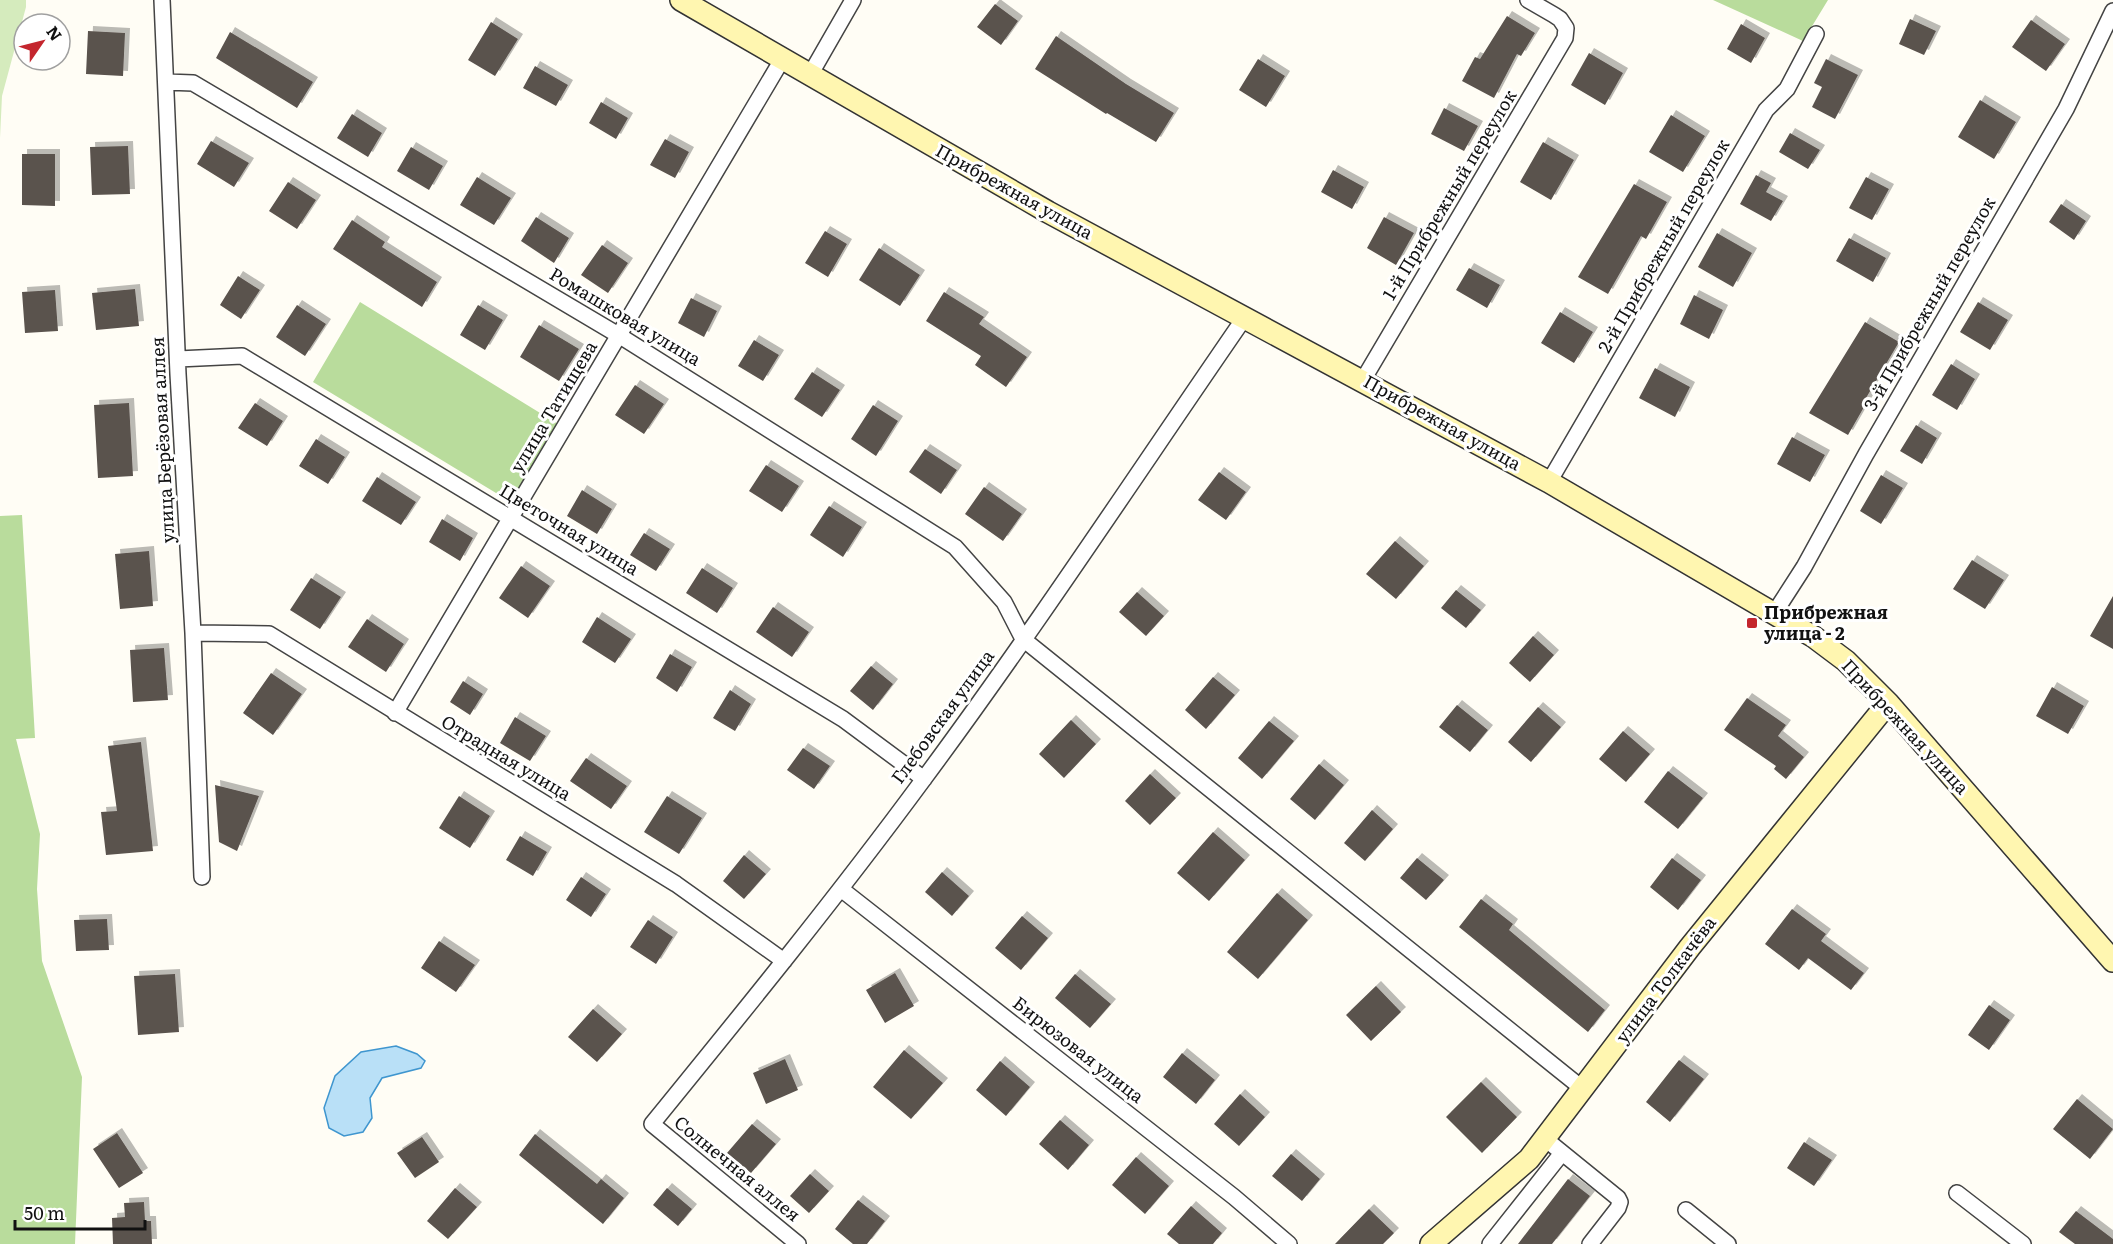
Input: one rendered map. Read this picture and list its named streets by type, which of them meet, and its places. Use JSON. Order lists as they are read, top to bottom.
{
  "streets": {
    "street": [
      "Прибрежная улица",
      "1-й Прибрежный переулок",
      "2-й Прибрежный переулок",
      "3-й Прибрежный переулок",
      "Ромашковая улица",
      "улица Татищева",
      "улица Берёзовая аллея",
      "Цветочная улица",
      "Глебовская улица",
      "Отрадная улица",
      "улица Толкачёва",
      "Бирюзовая улица",
      "Солнечная аллея"
    ]
  },
  "crossings": [
    ["Прибрежная улица", "1-й Прибрежный переулок"],
    ["Прибрежная улица", "2-й Прибрежный переулок"],
    ["Прибрежная улица", "3-й Прибрежный переулок"],
    ["Прибрежная улица", "улица Татищева"],
    ["Прибрежная улица", "Глебовская улица"],
    ["Прибрежная улица", "улица Толкачёва"],
    ["Ромашковая улица", "улица Татищева"],
    ["Ромашковая улица", "улица Берёзовая аллея"],
    ["Ромашковая улица", "Глебовская улица"],
    ["улица Татищева", "Цветочная улица"],
    ["улица Татищева", "Отрадная улица"],
    ["улица Берёзовая аллея", "Цветочная улица"],
    ["улица Берёзовая аллея", "Отрадная улица"],
    ["Цветочная улица", "Глебовская улица"],
    ["Глебовская улица", "Отрадная улица"],
    ["Глебовская улица", "Бирюзовая улица"],
    ["Глебовская улица", "Солнечная аллея"]
  ],
  "places": {
    "transit": ["Прибрежная улица - 2"]
  },
  "scale_bar": "50 m",
  "north": "top right"
}
